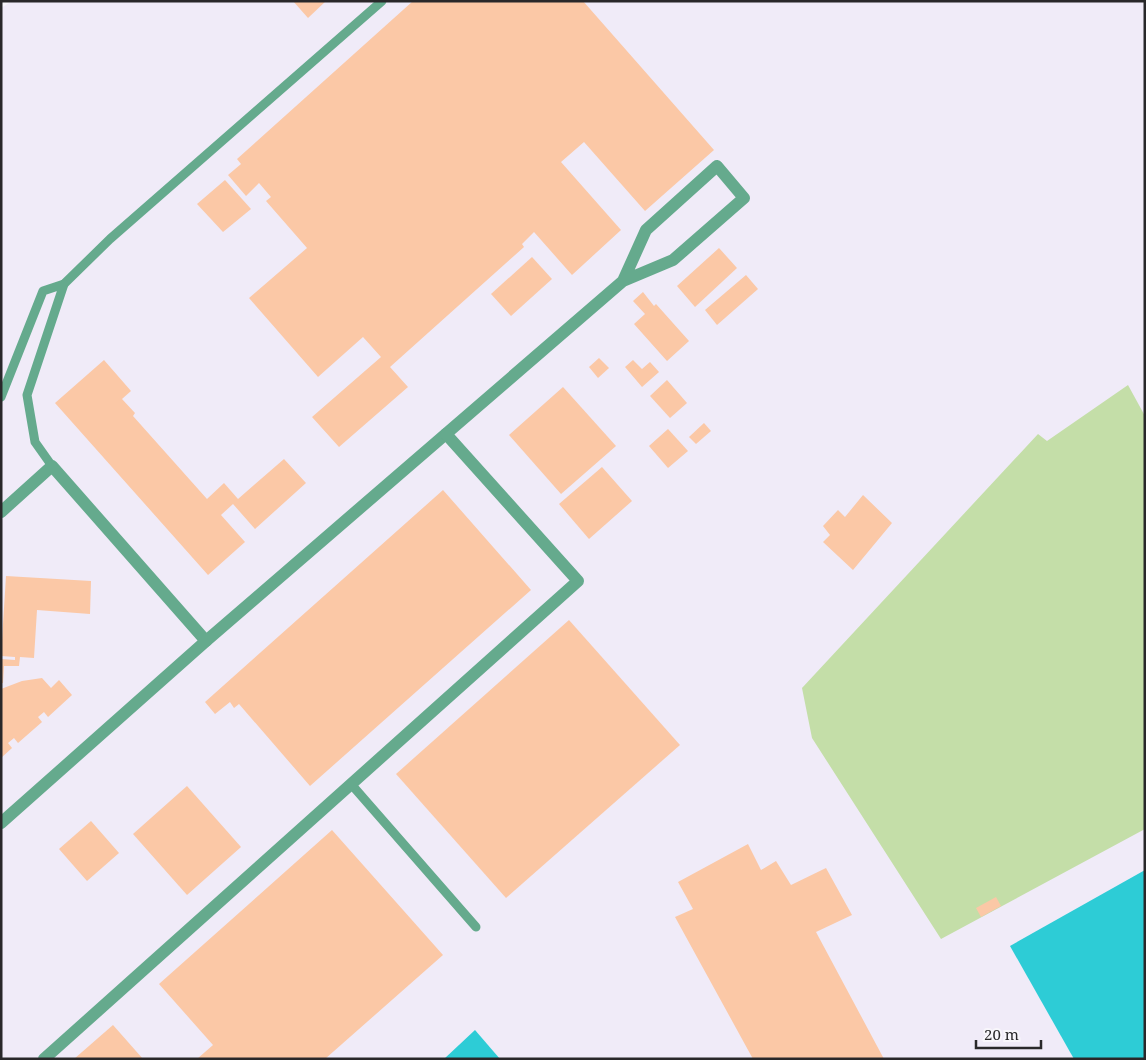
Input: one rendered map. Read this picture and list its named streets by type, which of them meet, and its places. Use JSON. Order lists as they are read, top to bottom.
{
  "scale_bar": "20 m"
}
